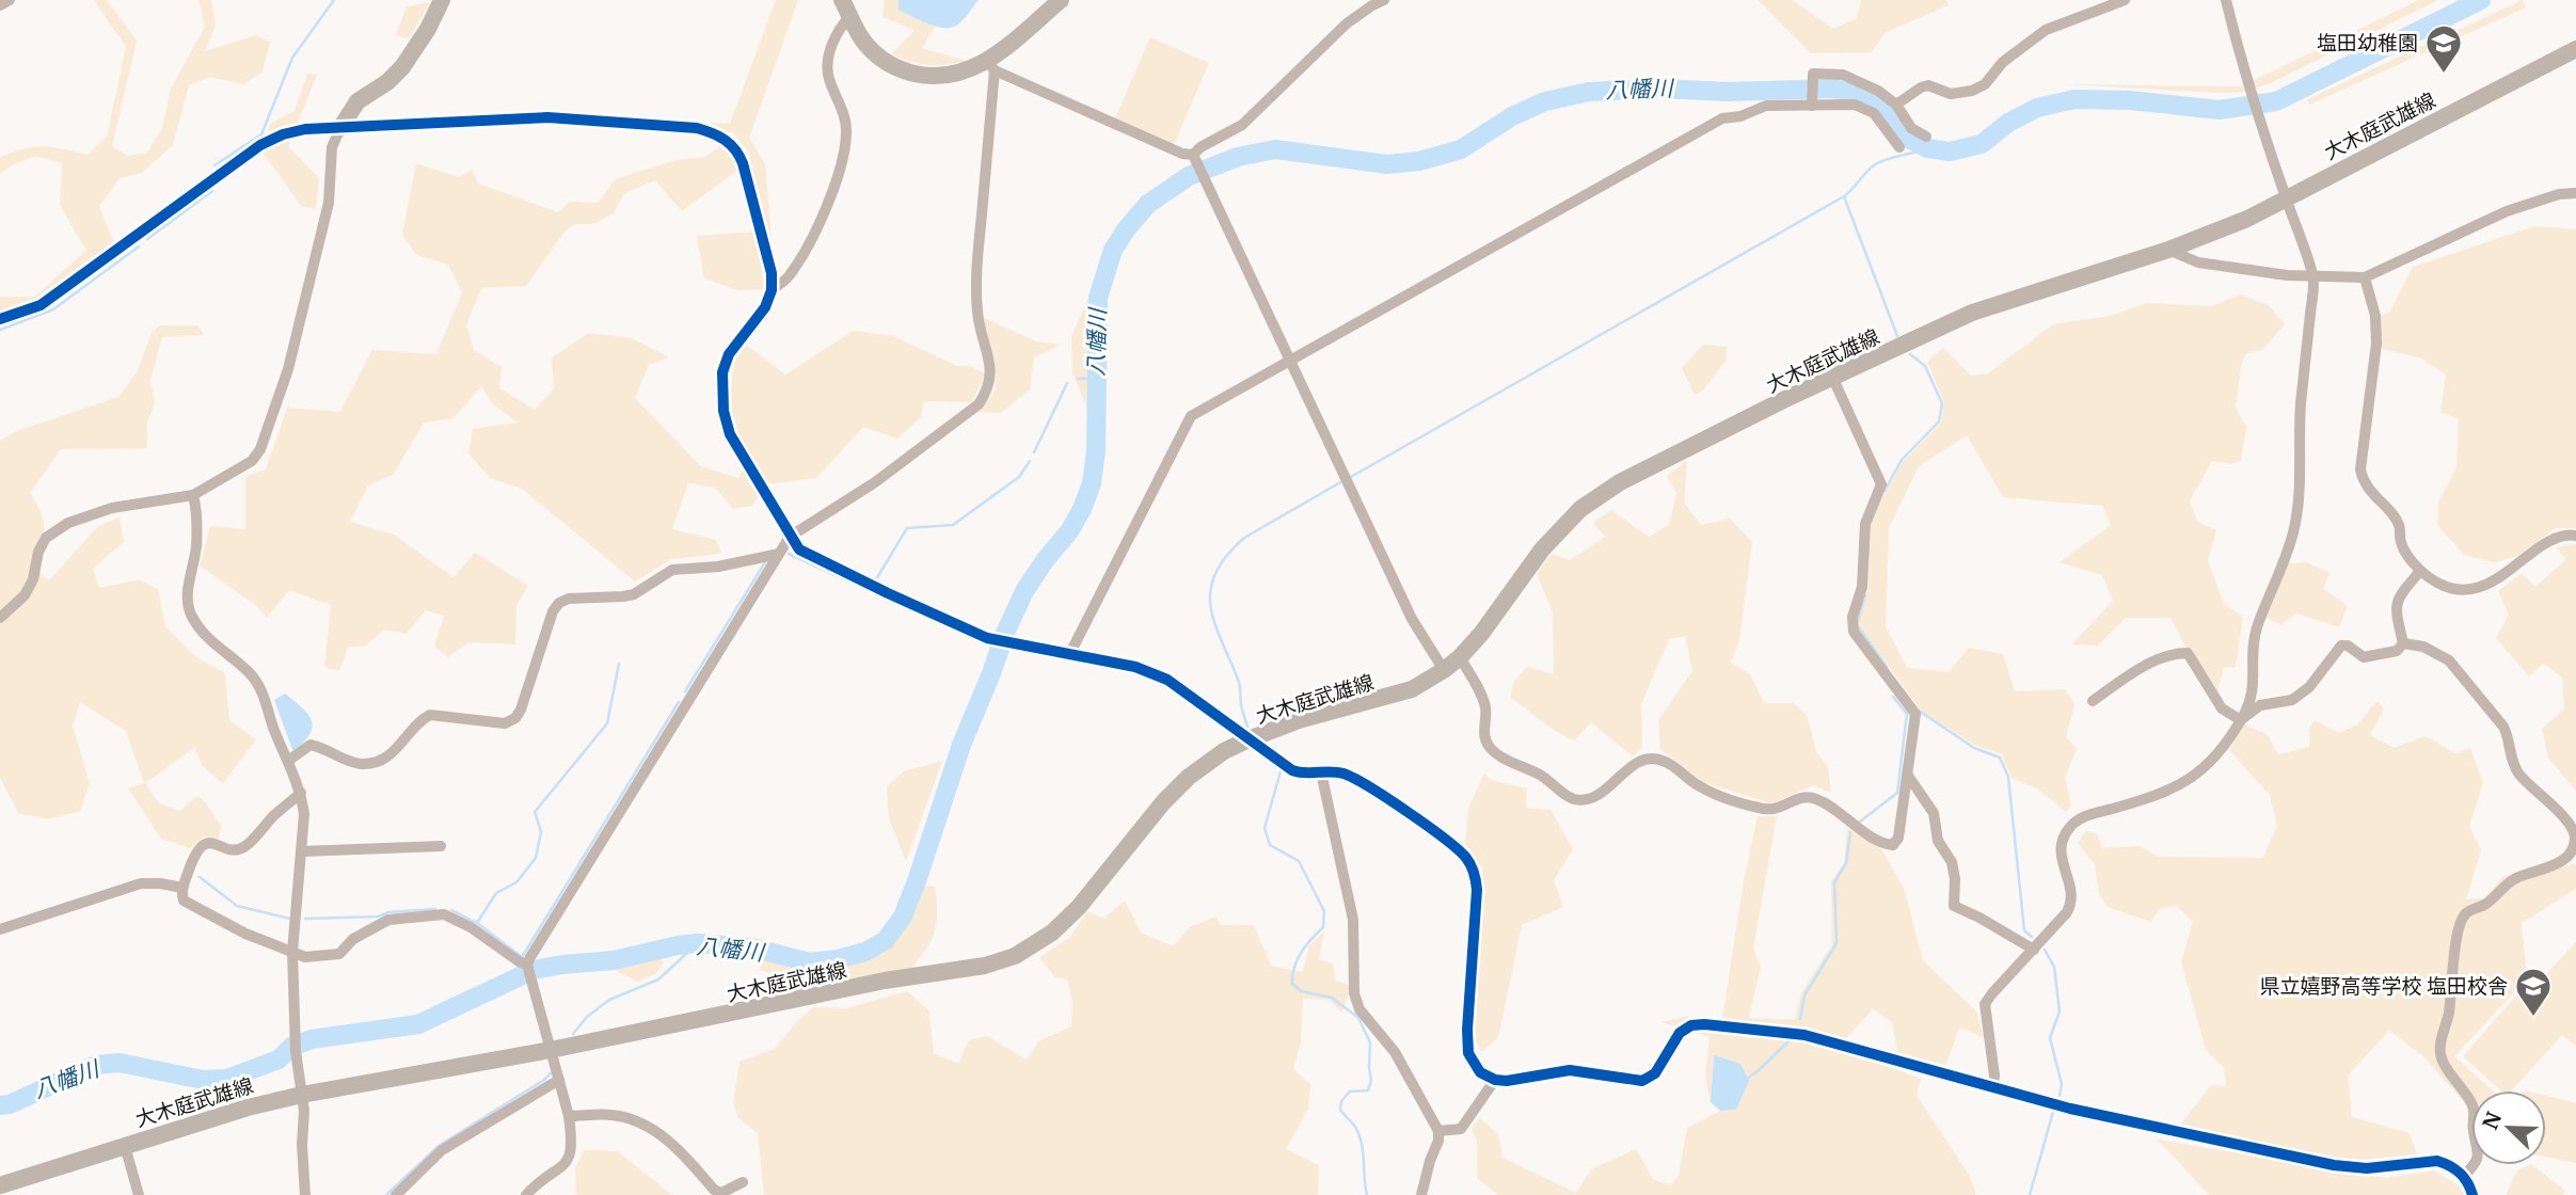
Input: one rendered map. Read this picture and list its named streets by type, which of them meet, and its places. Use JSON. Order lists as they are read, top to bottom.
{
  "streets": {
    "main road": ["大木庭武雄線"]
  },
  "water": ["八幡川"],
  "places": {
    "school or university": ["塩田幼稚園", "県立嬉野高等学校 塩田校舎"]
  },
  "north": "top left"
}
